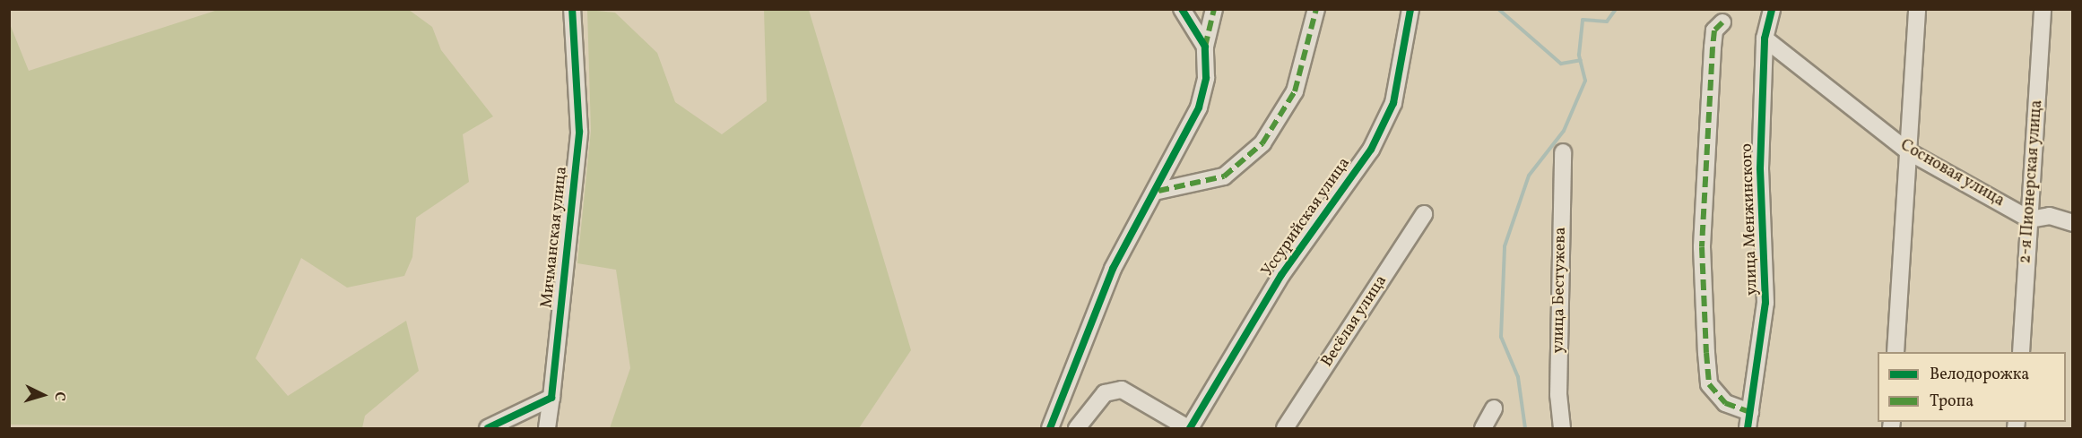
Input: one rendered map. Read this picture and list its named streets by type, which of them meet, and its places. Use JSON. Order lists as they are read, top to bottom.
{
  "streets": {
    "street": [
      "Сосновая улица",
      "2-я Пионерская улица",
      "Уссурийская улица",
      "улица Менжинского",
      "Мичманская улица",
      "улица Бестужева",
      "Весёлая улица"
    ]
  },
  "crossings": [
    ["Сосновая улица", "2-я Пионерская улица"],
    ["Сосновая улица", "улица Менжинского"]
  ],
  "legend": ["Велодорожка", "Тропа"],
  "north": "right"
}
